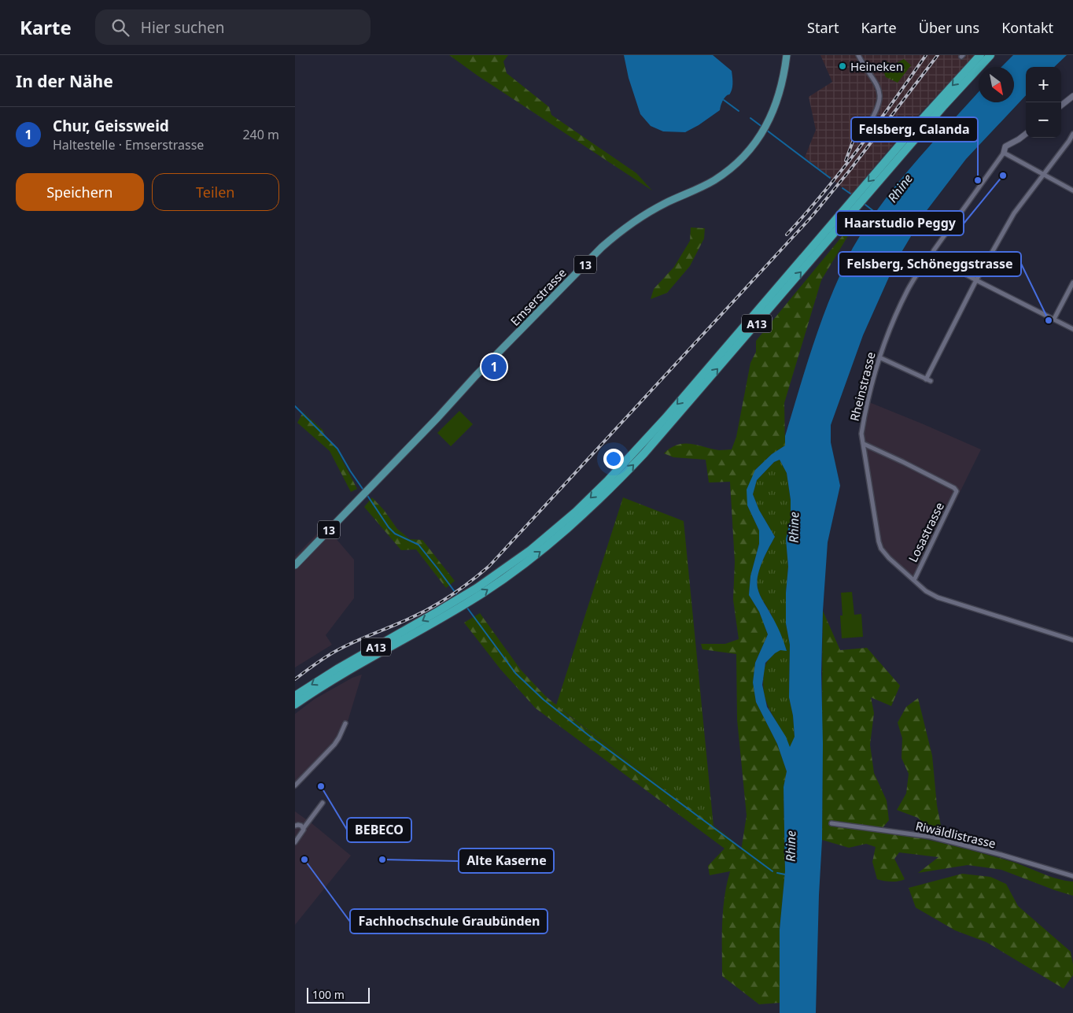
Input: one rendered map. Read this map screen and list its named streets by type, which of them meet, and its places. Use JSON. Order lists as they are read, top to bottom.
{
  "streets": {
    "highway": ["A13"],
    "main road": ["13", "Emserstrasse"],
    "street": ["Rheinstrasse", "Losastrasse", "Riwäldlistrasse"]
  },
  "crossings": [
    ["Rheinstrasse", "Losastrasse"]
  ],
  "water": ["Rhine"],
  "places": [
    "Heineken",
    "Haarstudio Peggy",
    "Felsberg, Calanda",
    "Felsberg, Schöneggstrasse",
    "BEBECO",
    "Fachhochschule Graubünden",
    "Alte Kaserne"
  ],
  "scale_bar": "100 m",
  "north": "bottom right",
  "page": {
    "header": "Karte",
    "search": "Hier suchen",
    "nav": [
      "Start",
      "Karte",
      "Über uns",
      "Kontakt"
    ],
    "heading": "In der Nähe",
    "map_buttons": ["+", "−"],
    "list": [
      {
        "mark": "1",
        "name": "Chur, Geissweid",
        "note": "Haltestelle · Emserstrasse",
        "value": "240 m"
      }
    ],
    "buttons": ["Speichern", "Teilen"],
    "pins": "1",
    "scale": "100 m"
  }
}
